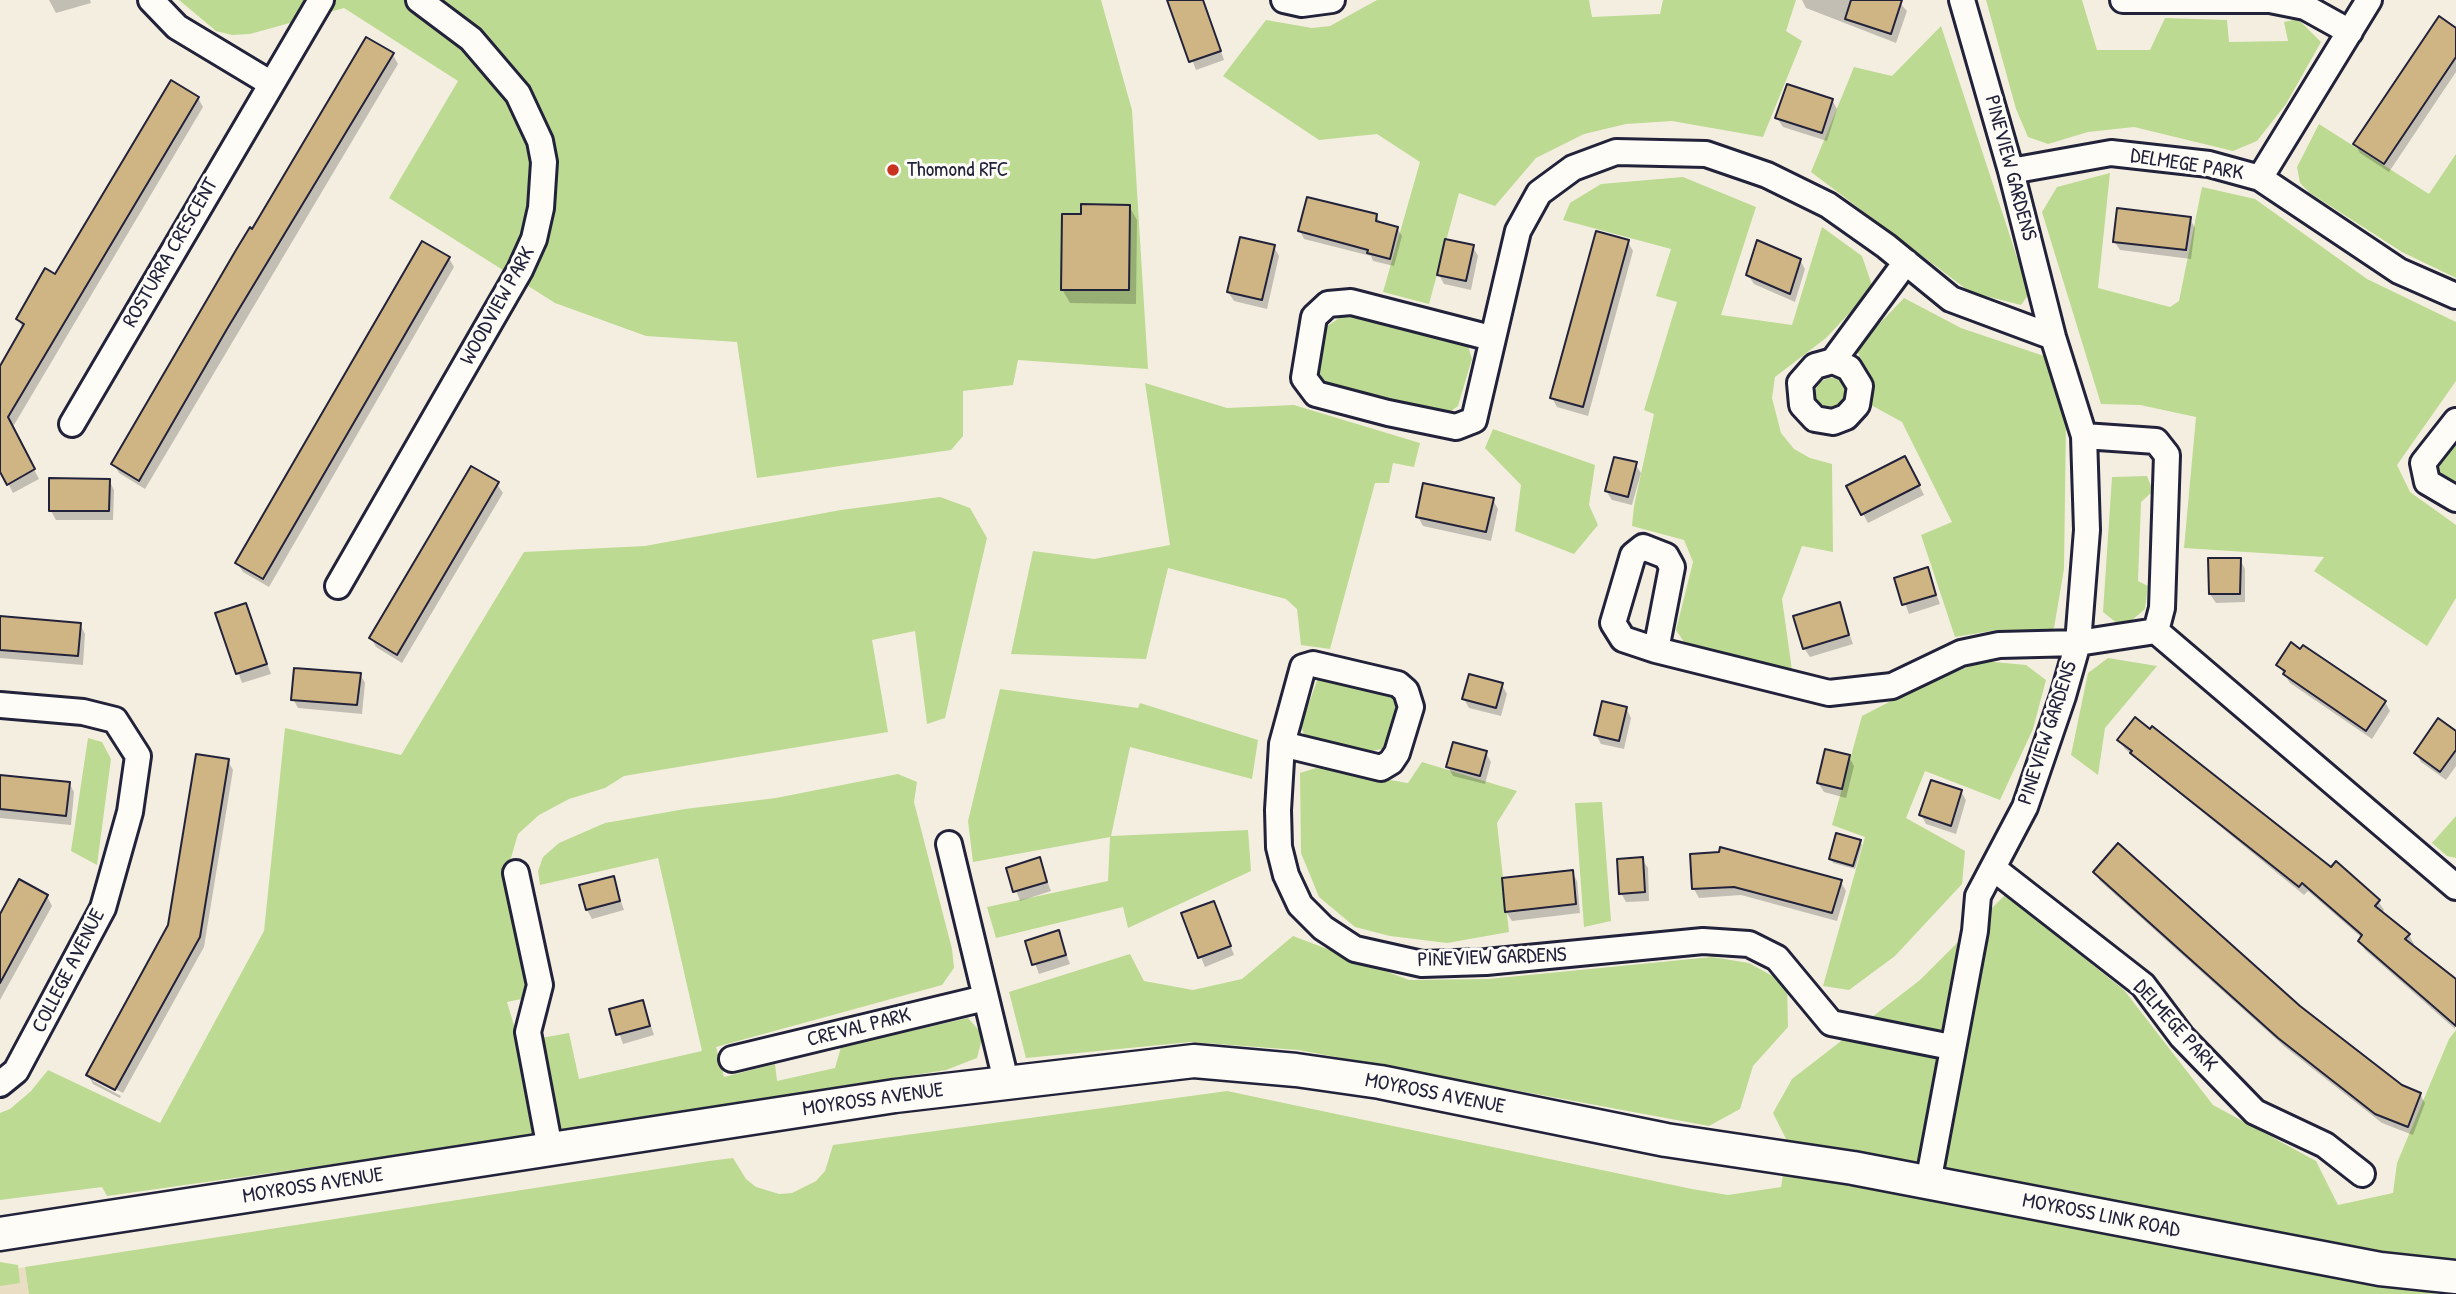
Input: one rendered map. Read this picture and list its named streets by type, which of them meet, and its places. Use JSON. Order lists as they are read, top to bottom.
{
  "streets": {
    "street": [
      "DELMEGE PARK",
      "PINEVIEW GARDENS",
      "ROSTURRA CRESCENT",
      "WOODVIEW PARK",
      "COLLEGE AVENUE",
      "CREVAL PARK",
      "MOYROSS AVENUE",
      "MOYROSS LINK ROAD"
    ]
  },
  "crossings": [
    ["DELMEGE PARK", "PINEVIEW GARDENS"],
    ["MOYROSS AVENUE", "MOYROSS LINK ROAD"]
  ],
  "places": ["Thomond RFC"]
}
